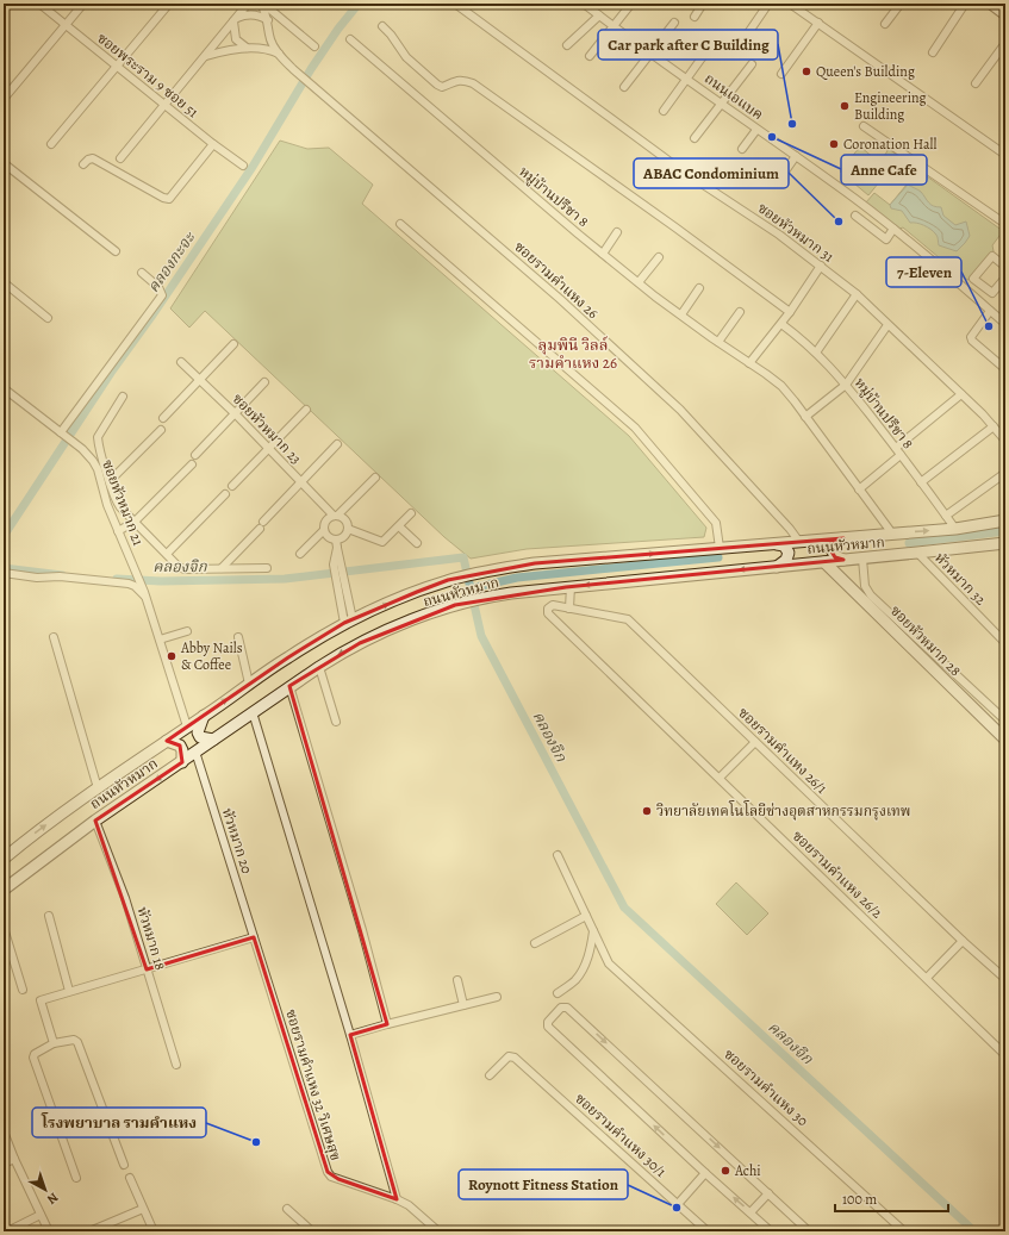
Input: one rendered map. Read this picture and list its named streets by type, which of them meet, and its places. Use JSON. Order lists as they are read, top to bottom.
{
  "streets": {
    "main road": ["ถนนหัวหมาก", "ซอยหัวหมาก 28"],
    "street": [
      "ซอยพระราม 9 ซอย 51",
      "ถนนเอแบค",
      "หมู่บ้านปรีชา 8",
      "ซอยหัวหมาก 31",
      "ซอยรามคำแหง 26",
      "ซอยหัวหมาก 23",
      "ซอยหัวหมาก 21",
      "หัวหมาก 32",
      "ซอยรามคำแหง 26/1",
      "หัวหมาก 20",
      "ซอยรามคำแหง 26/2",
      "หัวหมาก 18",
      "ซอยรามคำแหง 32 วิเศษสุข",
      "ซอยรามคำแหง 30",
      "ซอยรามคำแหง 30/1"
    ]
  },
  "crossings": [
    ["หมู่บ้านปรีชา 8", "ถนนหัวหมาก"],
    ["ซอยรามคำแหง 26", "ถนนหัวหมาก"],
    ["ซอยหัวหมาก 21", "ถนนหัวหมาก"],
    ["ถนนหัวหมาก", "หัวหมาก 32"],
    ["ถนนหัวหมาก", "ซอยหัวหมาก 28"],
    ["ถนนหัวหมาก", "หัวหมาก 20"],
    ["ถนนหัวหมาก", "หัวหมาก 18"],
    ["ซอยรามคำแหง 26/1", "ซอยรามคำแหง 26/2"],
    ["หัวหมาก 20", "ซอยรามคำแหง 32 วิเศษสุข"]
  ],
  "districts": ["ลุมพินี วิลล์ รามคำแหง 26"],
  "water": ["คลองกะจะ", "คลองจิก"],
  "places": [
    "Queen's Building",
    "Engineering Building",
    "Car park after C Building",
    "Anne Cafe",
    "Coronation Hall",
    "ABAC Condominium",
    "7-Eleven",
    "Abby Nails & Coffee",
    "วิทยาลัยเทคโนโลยีช่างอุตสาหกรรมกรุงเทพ",
    "โรงพยาบาล รามคำแหง",
    "Achi",
    "Roynott Fitness Station"
  ],
  "scale_bar": "100 m",
  "north": "bottom right"
}
